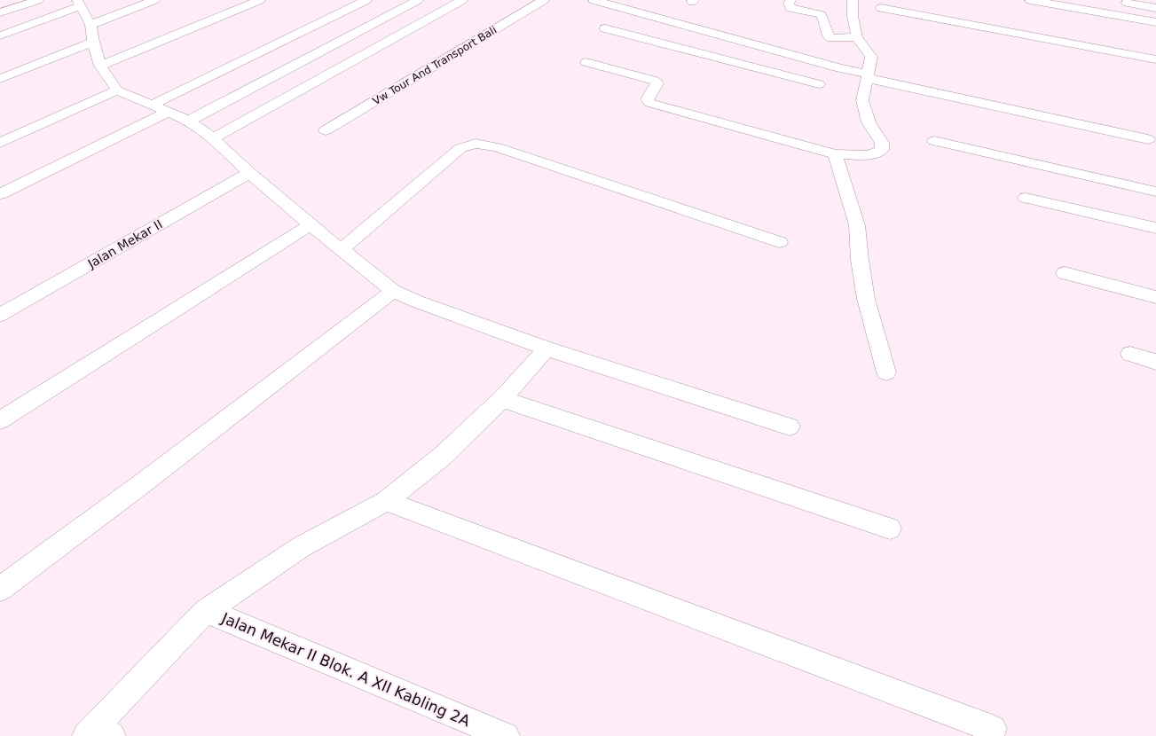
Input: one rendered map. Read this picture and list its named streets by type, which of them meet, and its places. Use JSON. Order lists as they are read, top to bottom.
{
  "streets": {
    "street": ["Vw Tour And Transport Bali", "Jalan Mekar II", "Jalan Mekar II Blok. A XII Kabling 2A"]
  }
}
